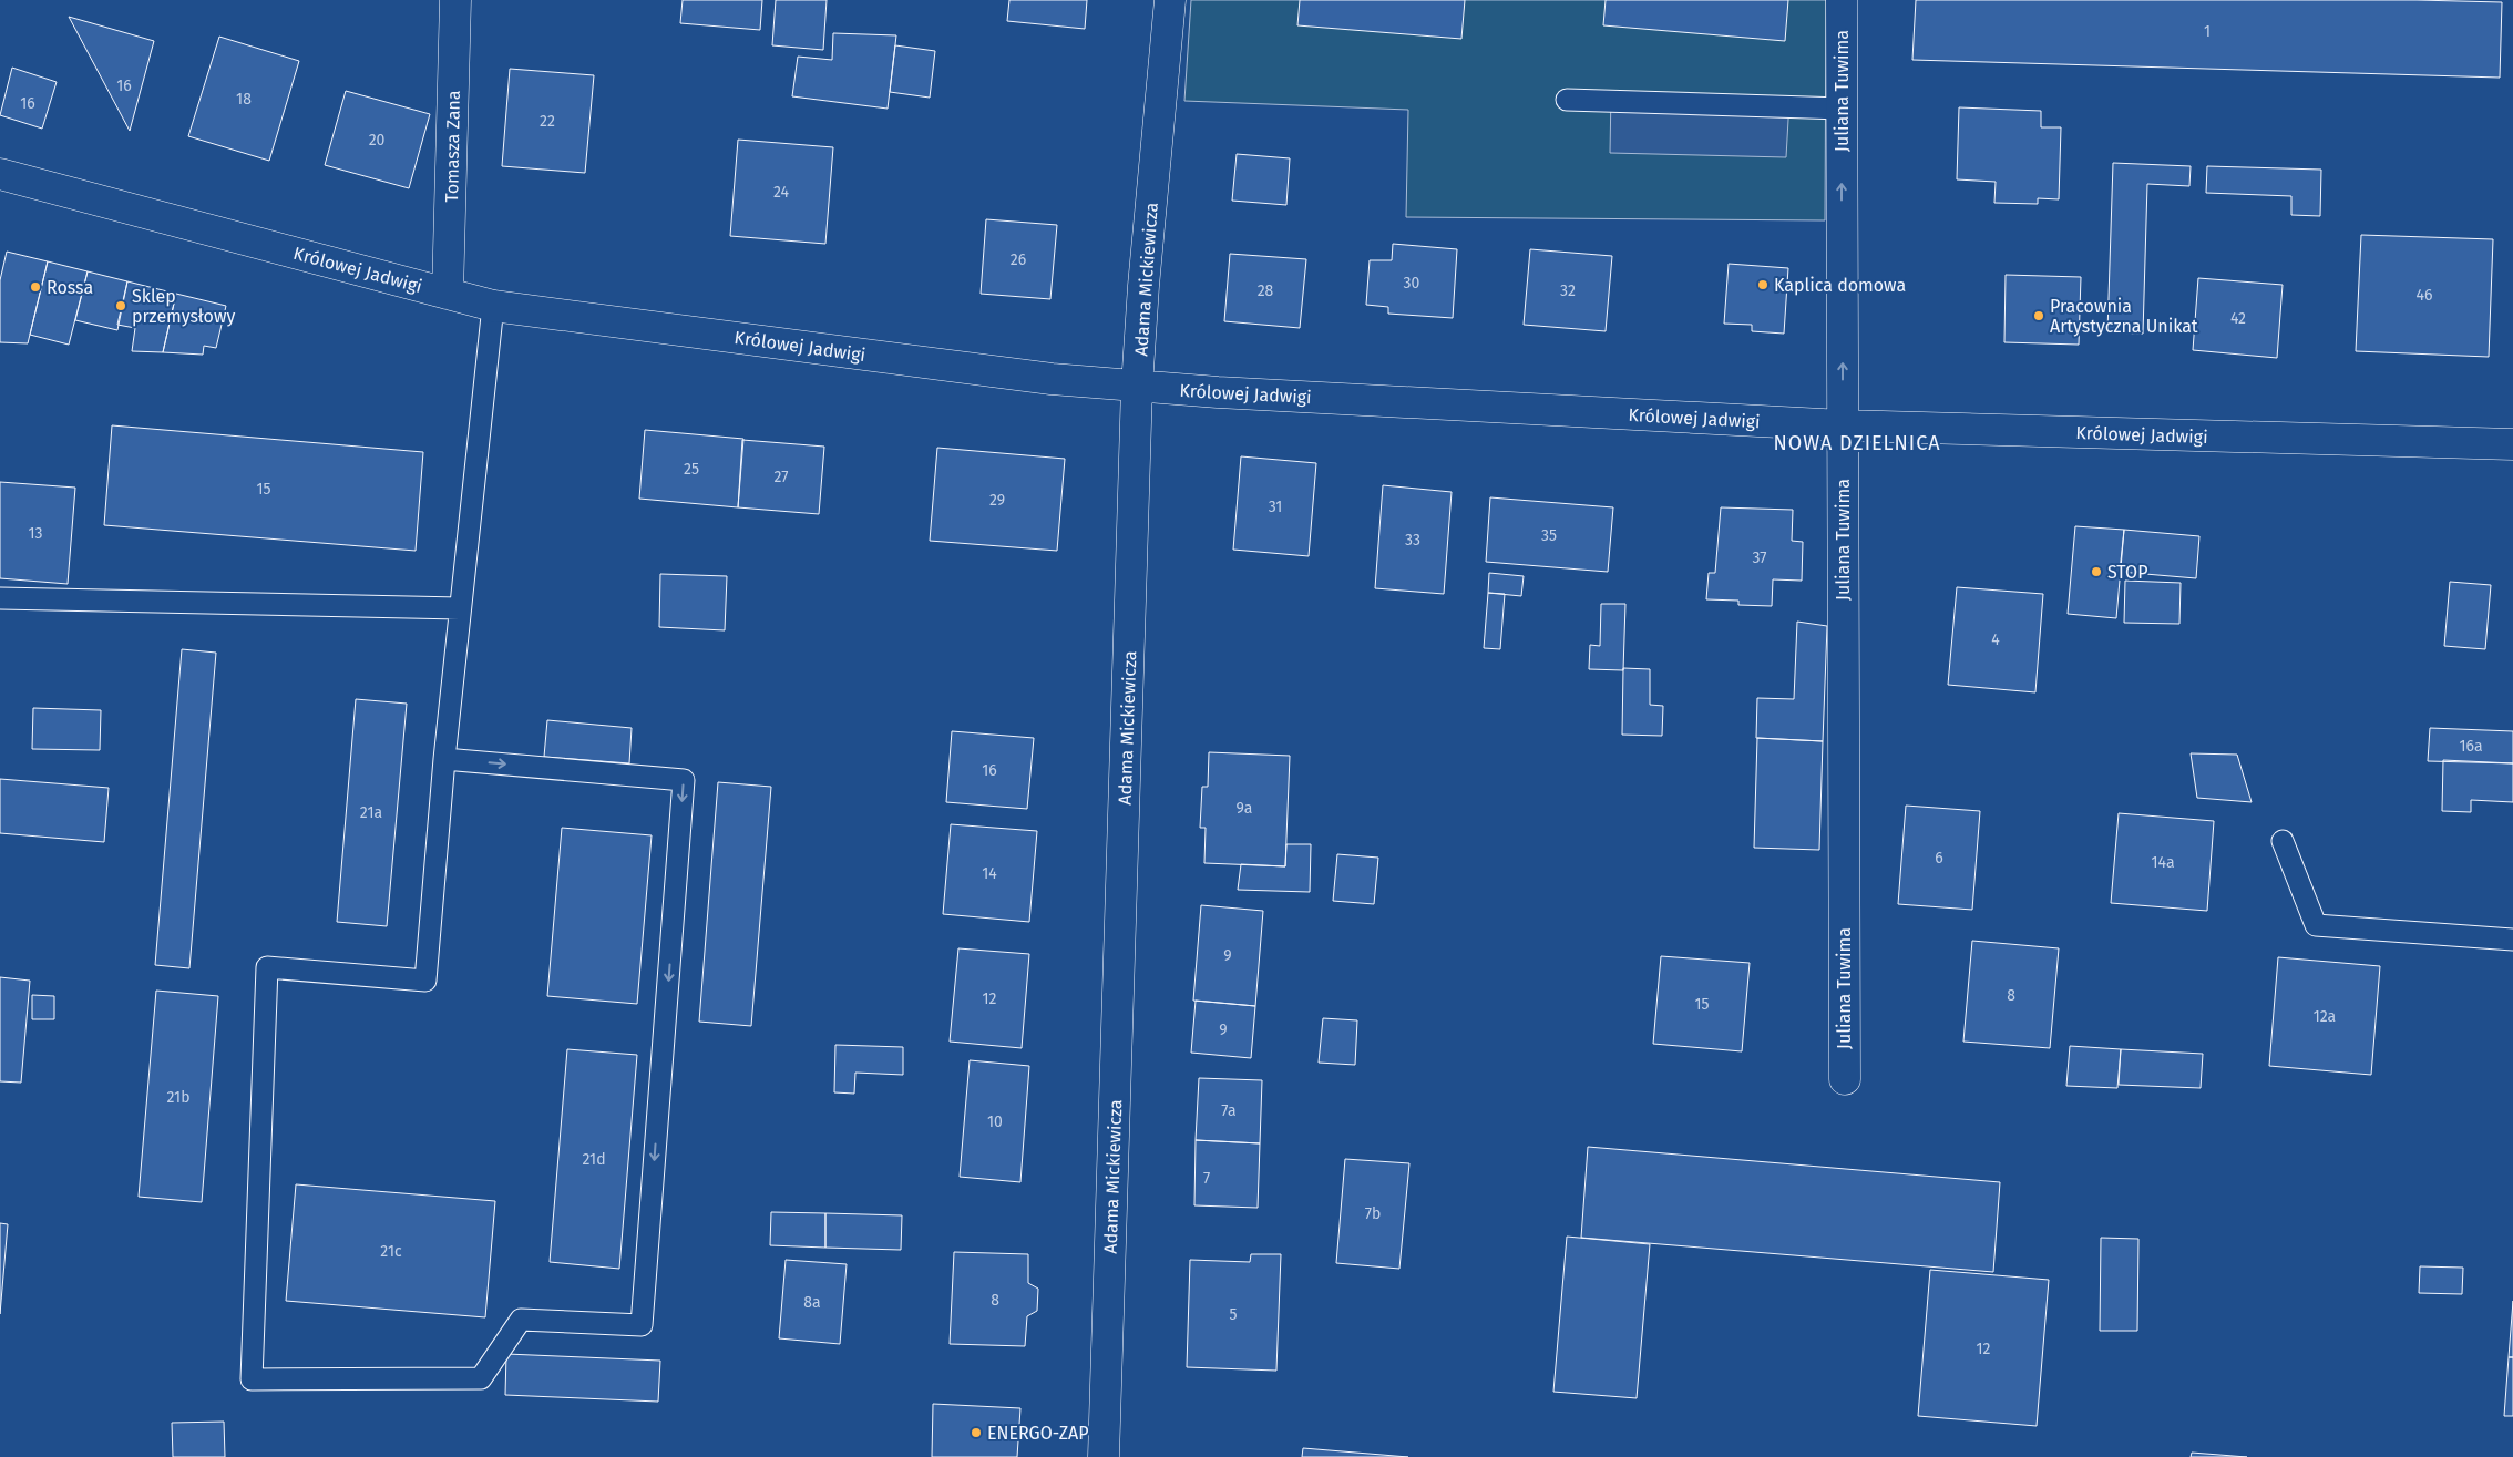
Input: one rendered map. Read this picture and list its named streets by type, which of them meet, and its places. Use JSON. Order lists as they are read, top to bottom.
{
  "streets": {
    "street": [
      "Juliana Tuwima",
      "Tomasza Zana",
      "Królowej Jadwigi",
      "Adama Mickiewicza"
    ]
  },
  "crossings": [
    ["Juliana Tuwima", "Królowej Jadwigi"],
    ["Tomasza Zana", "Królowej Jadwigi"],
    ["Królowej Jadwigi", "Adama Mickiewicza"]
  ],
  "districts": ["NOWA DZIELNICA"],
  "places": [
    "Kaplica domowa",
    "Rossa",
    "Sklep przemysłowy",
    "Pracownia Artystyczna Unikat",
    "STOP",
    "ENERGO-ZAP"
  ],
  "house_numbers": [
    "1",
    "16",
    "18",
    "16",
    "22",
    "20",
    "24",
    "26",
    "30",
    "28",
    "32",
    "46",
    "42",
    "25",
    "27",
    "15",
    "29",
    "31",
    "13",
    "35",
    "33",
    "37",
    "4",
    "16a",
    "16",
    "9a",
    "21a",
    "6",
    "14a",
    "14",
    "9",
    "8",
    "12",
    "15",
    "12a",
    "9",
    "21b",
    "7a",
    "10",
    "21d",
    "7",
    "7b",
    "21c",
    "8",
    "8a",
    "5",
    "12"
  ]
}
